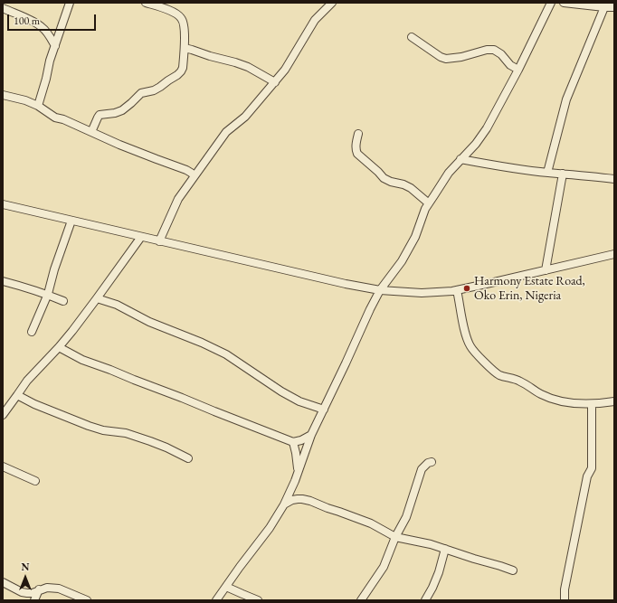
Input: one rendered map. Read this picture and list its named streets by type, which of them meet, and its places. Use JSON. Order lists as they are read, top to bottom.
{
  "places": ["Harmony Estate Road, Oko Erin, Nigeria"],
  "scale_bar": "100 m",
  "north": "top"
}
